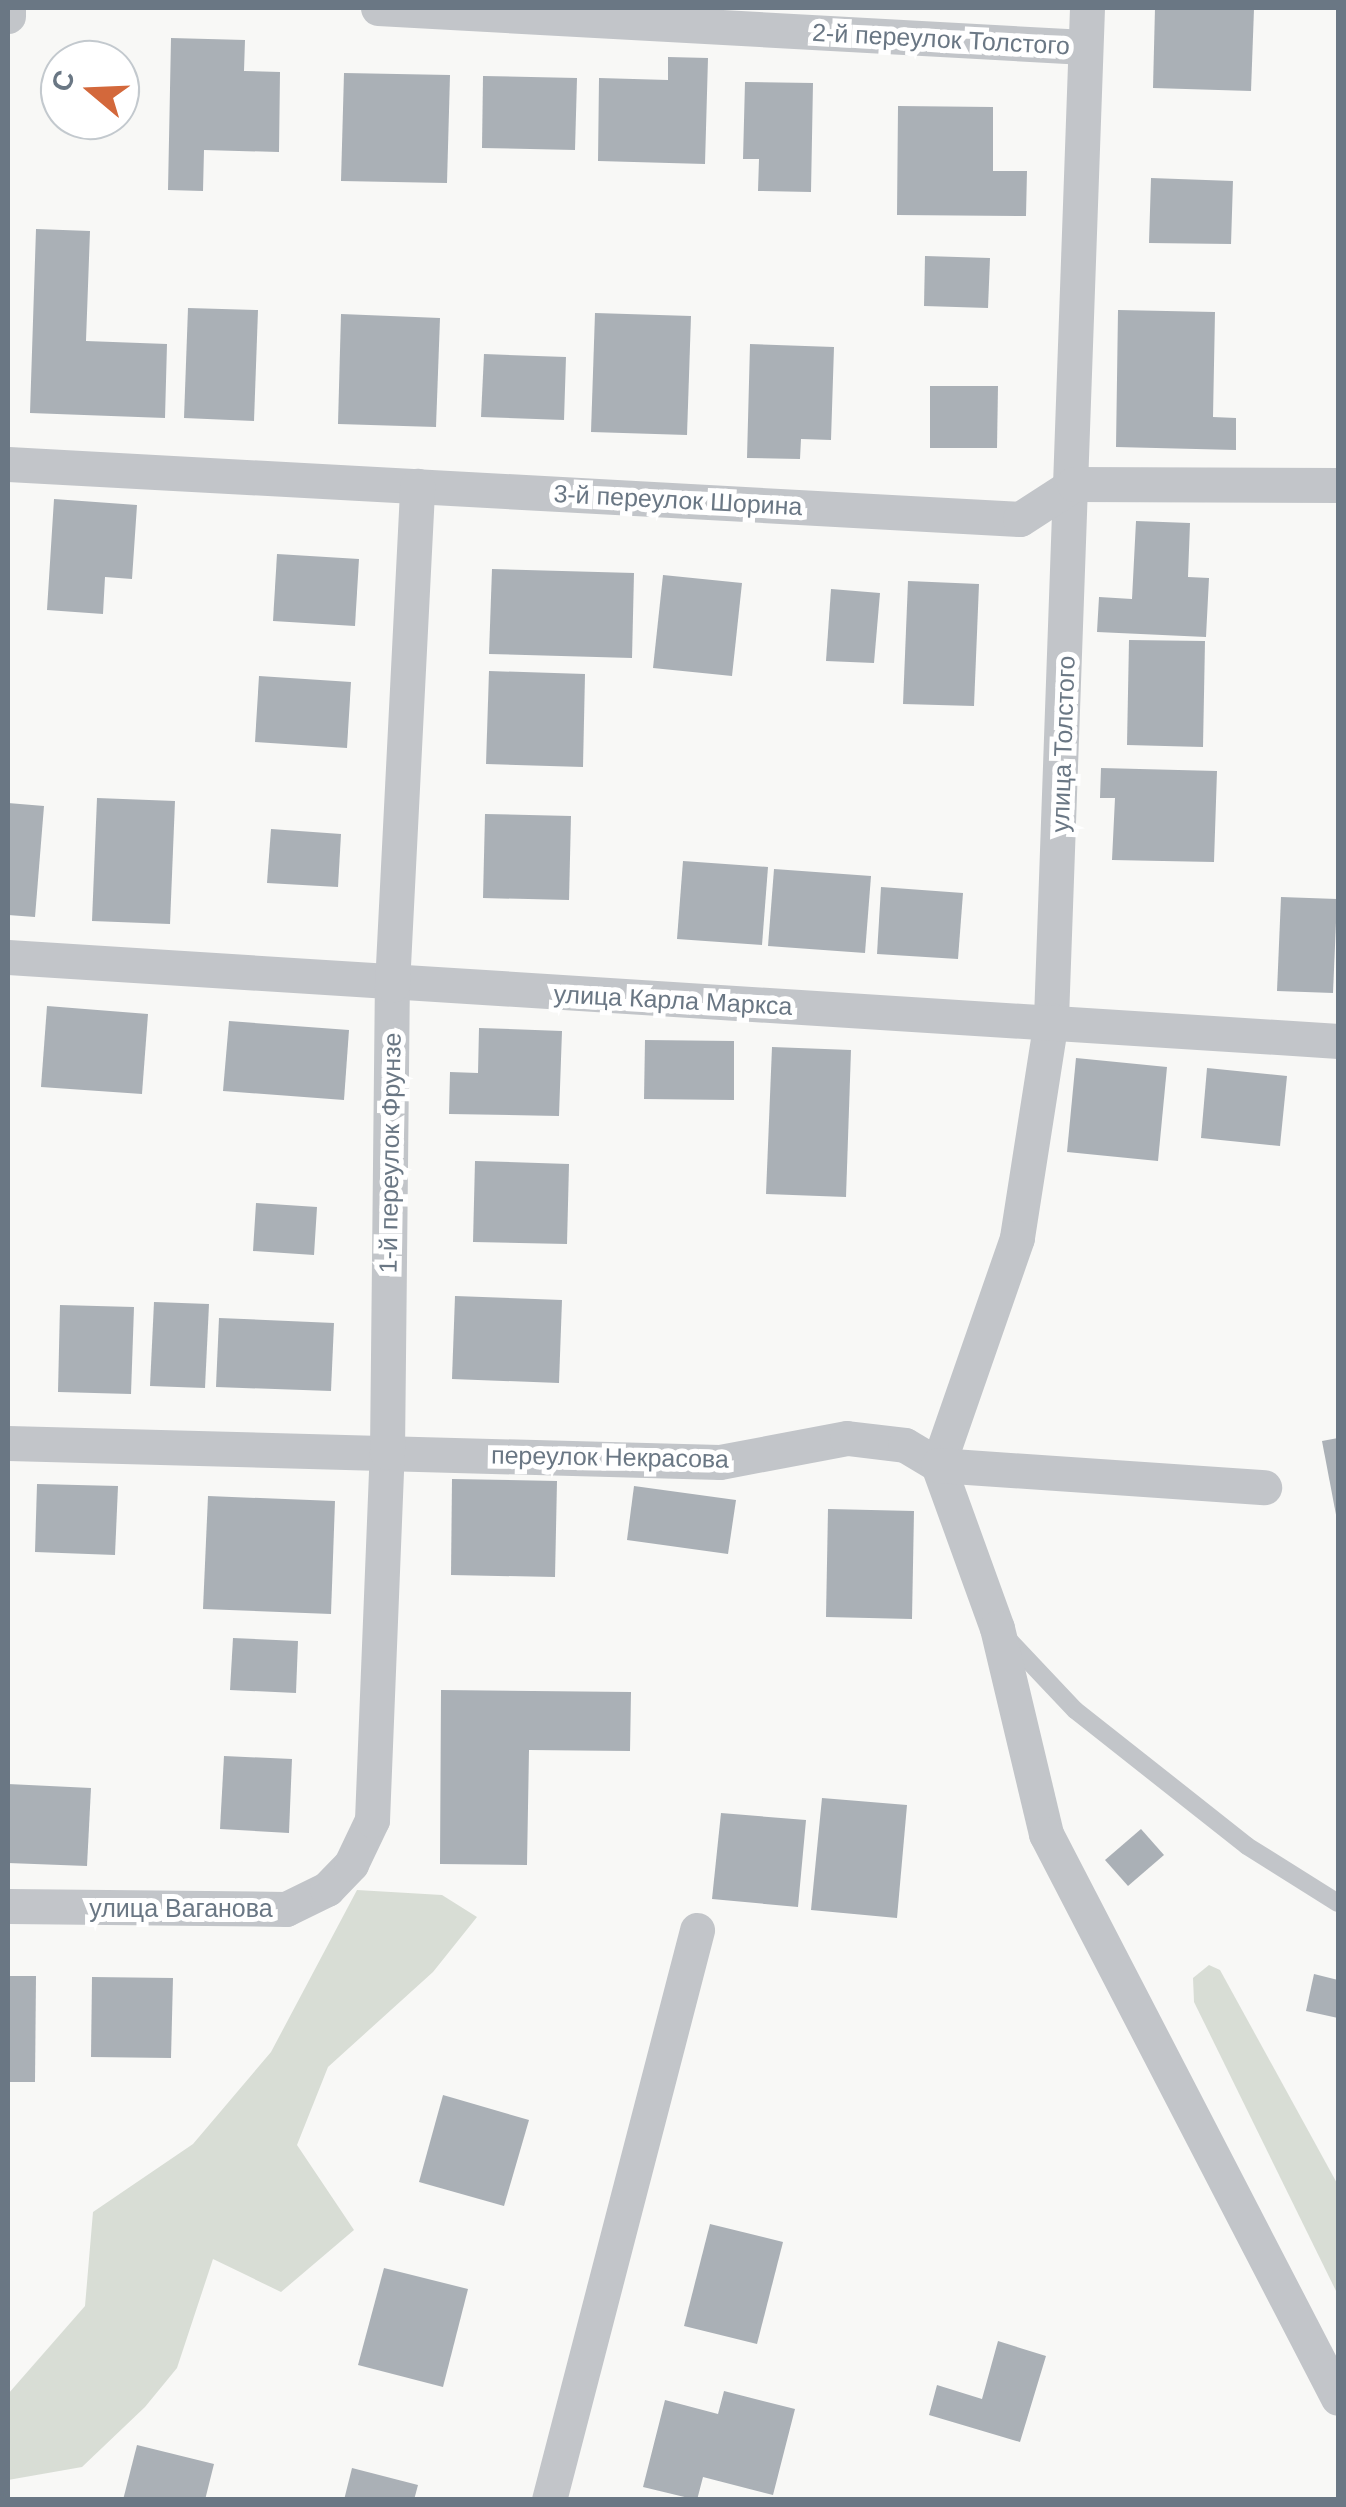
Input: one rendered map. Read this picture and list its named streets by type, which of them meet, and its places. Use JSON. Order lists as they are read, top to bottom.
{
  "streets": {
    "street": [
      "2-й переулок Толстого",
      "3-й переулок Шорина",
      "улица Толстого",
      "улица Карла Маркса",
      "1-й переулок Фрунзе",
      "переулок Некрасова",
      "улица Ваганова"
    ]
  },
  "crossings": [
    ["2-й переулок Толстого", "улица Толстого"],
    ["3-й переулок Шорина", "улица Толстого"],
    ["3-й переулок Шорина", "1-й переулок Фрунзе"],
    ["улица Толстого", "улица Карла Маркса"],
    ["улица Толстого", "переулок Некрасова"],
    ["улица Карла Маркса", "1-й переулок Фрунзе"],
    ["1-й переулок Фрунзе", "переулок Некрасова"],
    ["1-й переулок Фрунзе", "улица Ваганова"]
  ],
  "north": "left"
}
